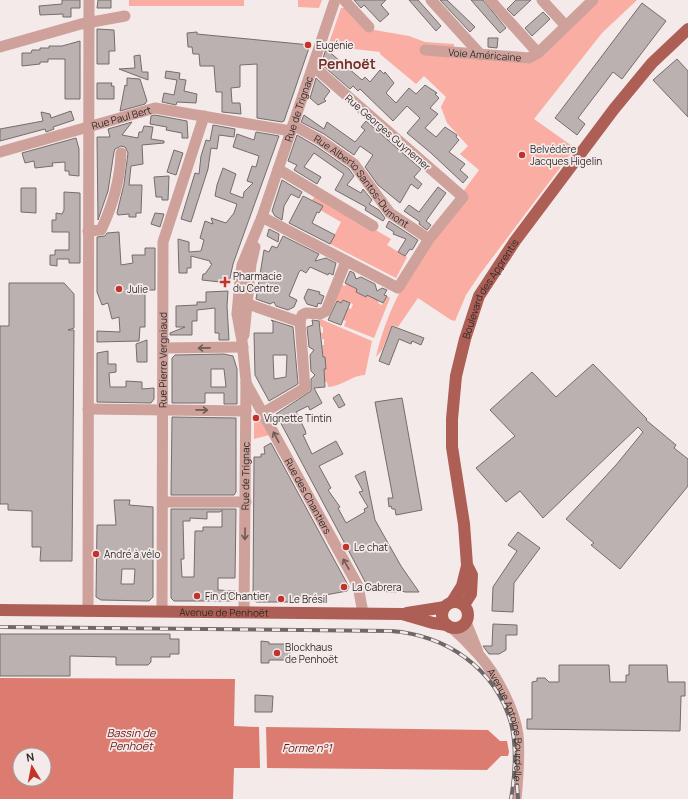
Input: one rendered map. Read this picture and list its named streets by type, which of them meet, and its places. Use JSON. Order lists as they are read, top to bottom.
{
  "streets": {
    "main road": ["Boulevard des Apprentis", "Avenue de Penhoët"],
    "street": [
      "Voie Américaine",
      "Rue de Trignac",
      "Rue Paul Bert",
      "Rue Georges Guynemer",
      "Rue Alberto Santos-Dumont",
      "Rue Pierre Vergniaud",
      "Rue des Chantiers",
      "Avenue Antoine Bourdelle"
    ]
  },
  "crossings": [
    ["Rue de Trignac", "Rue Paul Bert"],
    ["Rue de Trignac", "Rue Georges Guynemer"],
    ["Rue de Trignac", "Rue Alberto Santos-Dumont"],
    ["Rue de Trignac", "Rue des Chantiers"],
    ["Rue de Trignac", "Avenue de Penhoët"],
    ["Rue Paul Bert", "Rue Alberto Santos-Dumont"],
    ["Rue Paul Bert", "Rue Pierre Vergniaud"],
    ["Rue Georges Guynemer", "Rue Alberto Santos-Dumont"],
    ["Boulevard des Apprentis", "Avenue de Penhoët"],
    ["Rue Pierre Vergniaud", "Avenue de Penhoët"],
    ["Rue des Chantiers", "Avenue de Penhoët"]
  ],
  "one_way": ["Rue des Chantiers"],
  "districts": ["Penhoët"],
  "water": ["Bassin de Penhoët", "Forme n°1"],
  "places": {
    "other": [
      "Eugénie",
      "Belvédère Jacques Higelin",
      "Julie",
      "Vignette Tintin",
      "Le chat",
      "André à vélo",
      "La Cabrera",
      "Fin d'Chantier",
      "Le Brésil",
      "Blockhaus de Penhoët"
    ],
    "health": ["Pharmacie du Centre"]
  },
  "north": "top"
}
